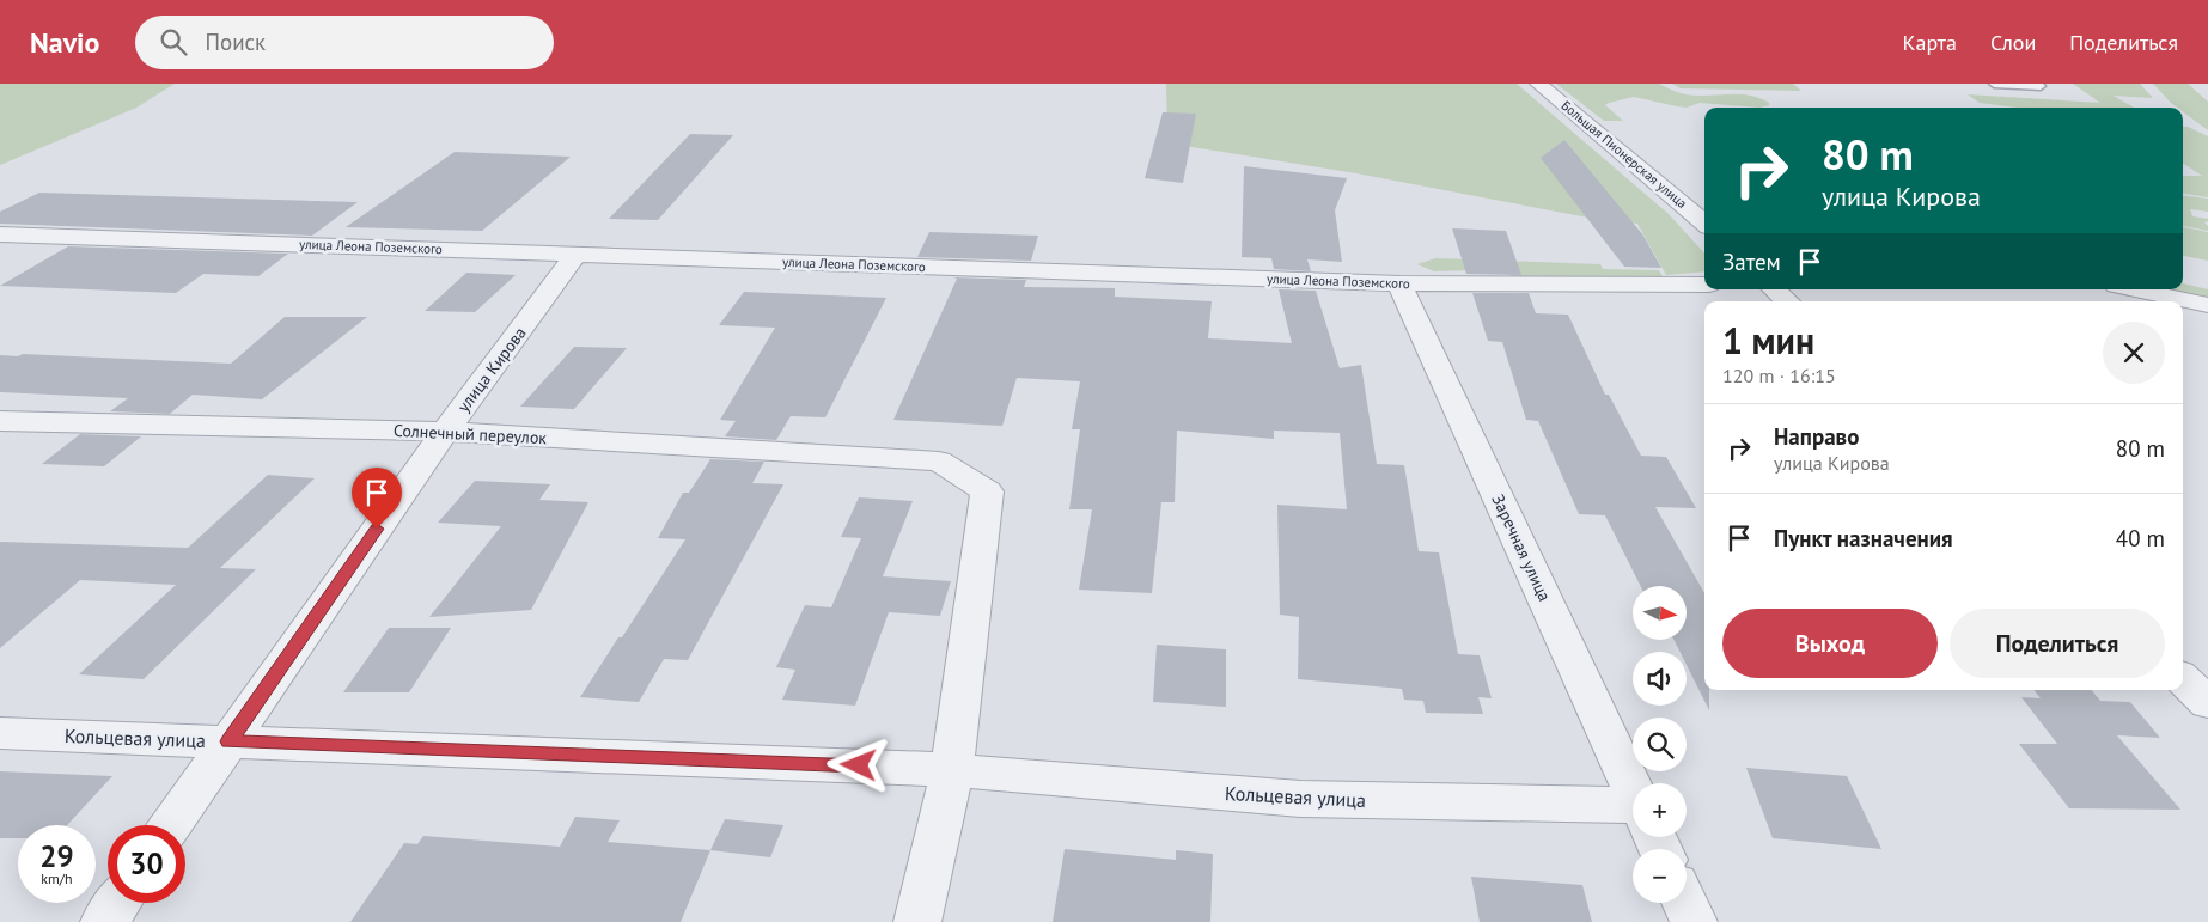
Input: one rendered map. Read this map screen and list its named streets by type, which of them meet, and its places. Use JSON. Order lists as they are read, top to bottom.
{
  "streets": {
    "street": [
      "Большая Пионерская улица",
      "улица Леона Поземского",
      "улица Кирова",
      "Солнечный переулок",
      "Заречная улица",
      "Кольцевая улица"
    ]
  },
  "crossings": [
    ["улица Леона Поземского", "улица Кирова"],
    ["улица Леона Поземского", "Заречная улица"],
    ["улица Кирова", "Солнечный переулок"],
    ["улица Кирова", "Кольцевая улица"],
    ["Солнечный переулок", "Кольцевая улица"]
  ],
  "north": "right",
  "page": {
    "header": "Navio",
    "search": "Поиск",
    "nav": ["Карта", "Слои", "Поделиться"],
    "turn": ["80 m", "улица Кирова"],
    "then": "Затем",
    "heading": ["1 мин", "120 m · 16:15"],
    "list": [
      {
        "name": "Направо",
        "note": "улица Кирова",
        "value": "80 m"
      },
      {
        "name": "Пункт назначения",
        "value": "40 m"
      }
    ],
    "map_buttons": ["+", "−"],
    "buttons": ["Выход", "Поделиться"],
    "speed": "29 km/h",
    "limit": "30"
  }
}
